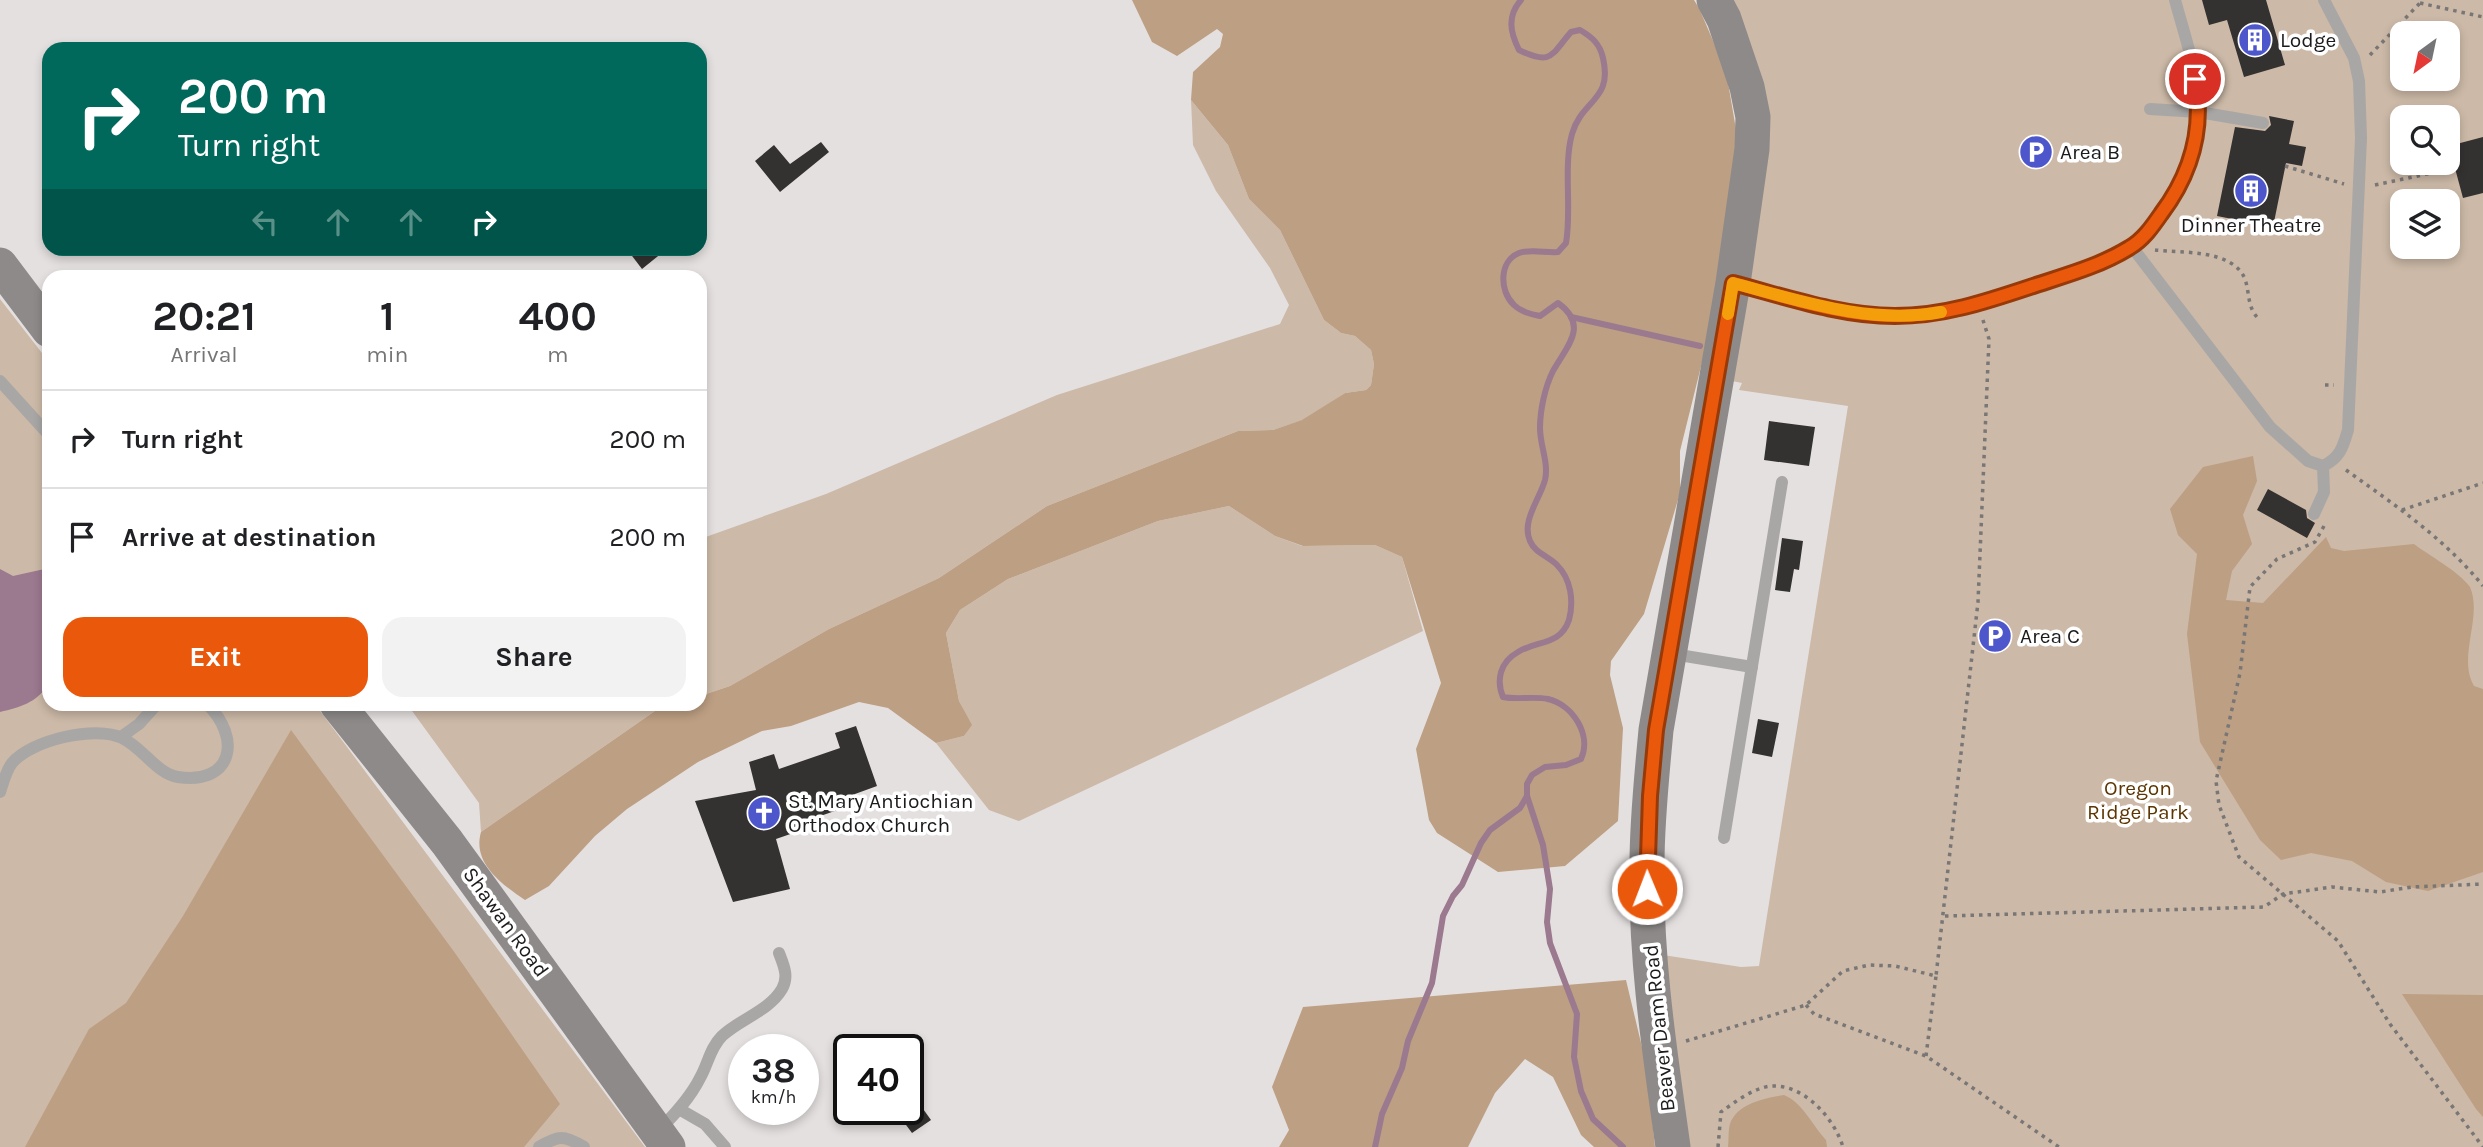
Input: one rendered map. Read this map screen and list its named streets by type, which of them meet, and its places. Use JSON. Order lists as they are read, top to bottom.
{
  "streets": {
    "street": ["Shawan Road", "Beaver Dam Road"]
  },
  "parks": ["Oregon Ridge Park"],
  "places": {
    "building": ["Lodge", "Dinner Theatre"],
    "parking": ["Area B", "Area C"],
    "church": ["St. Mary Antiochian Orthodox Church"]
  },
  "north": "bottom left",
  "page": {
    "turn": ["200 m", "Turn right"],
    "eta": [
      "20:21",
      "Arrival",
      "1",
      "min",
      "400",
      "m"
    ],
    "list": [
      {
        "name": "Turn right",
        "value": "200 m"
      },
      {
        "name": "Arrive at destination",
        "value": "200 m"
      }
    ],
    "buttons": ["Exit", "Share"],
    "speed": "38 km/h",
    "limit": "40"
  }
}
